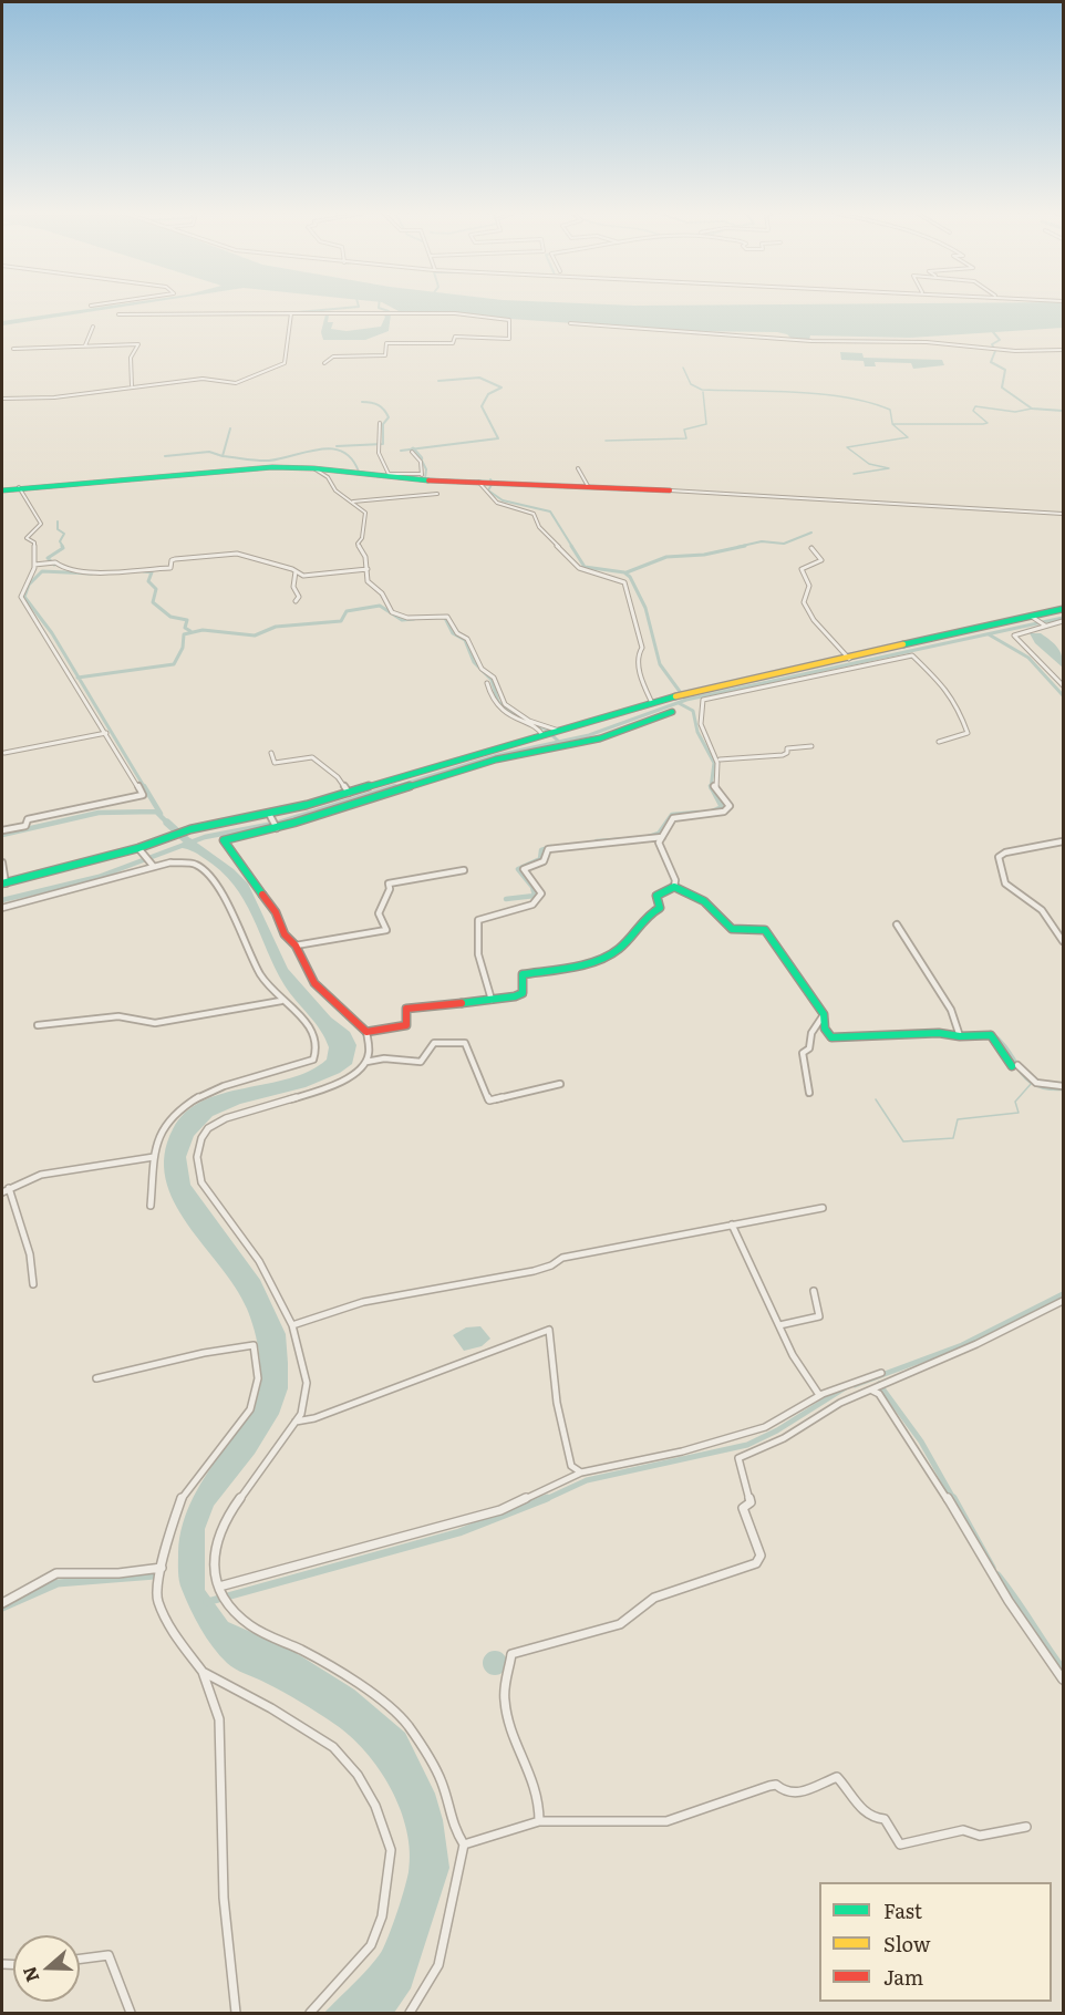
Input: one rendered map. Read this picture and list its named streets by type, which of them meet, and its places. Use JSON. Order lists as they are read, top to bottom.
{
  "legend": ["Fast", "Slow", "Jam"],
  "north": "left"
}
